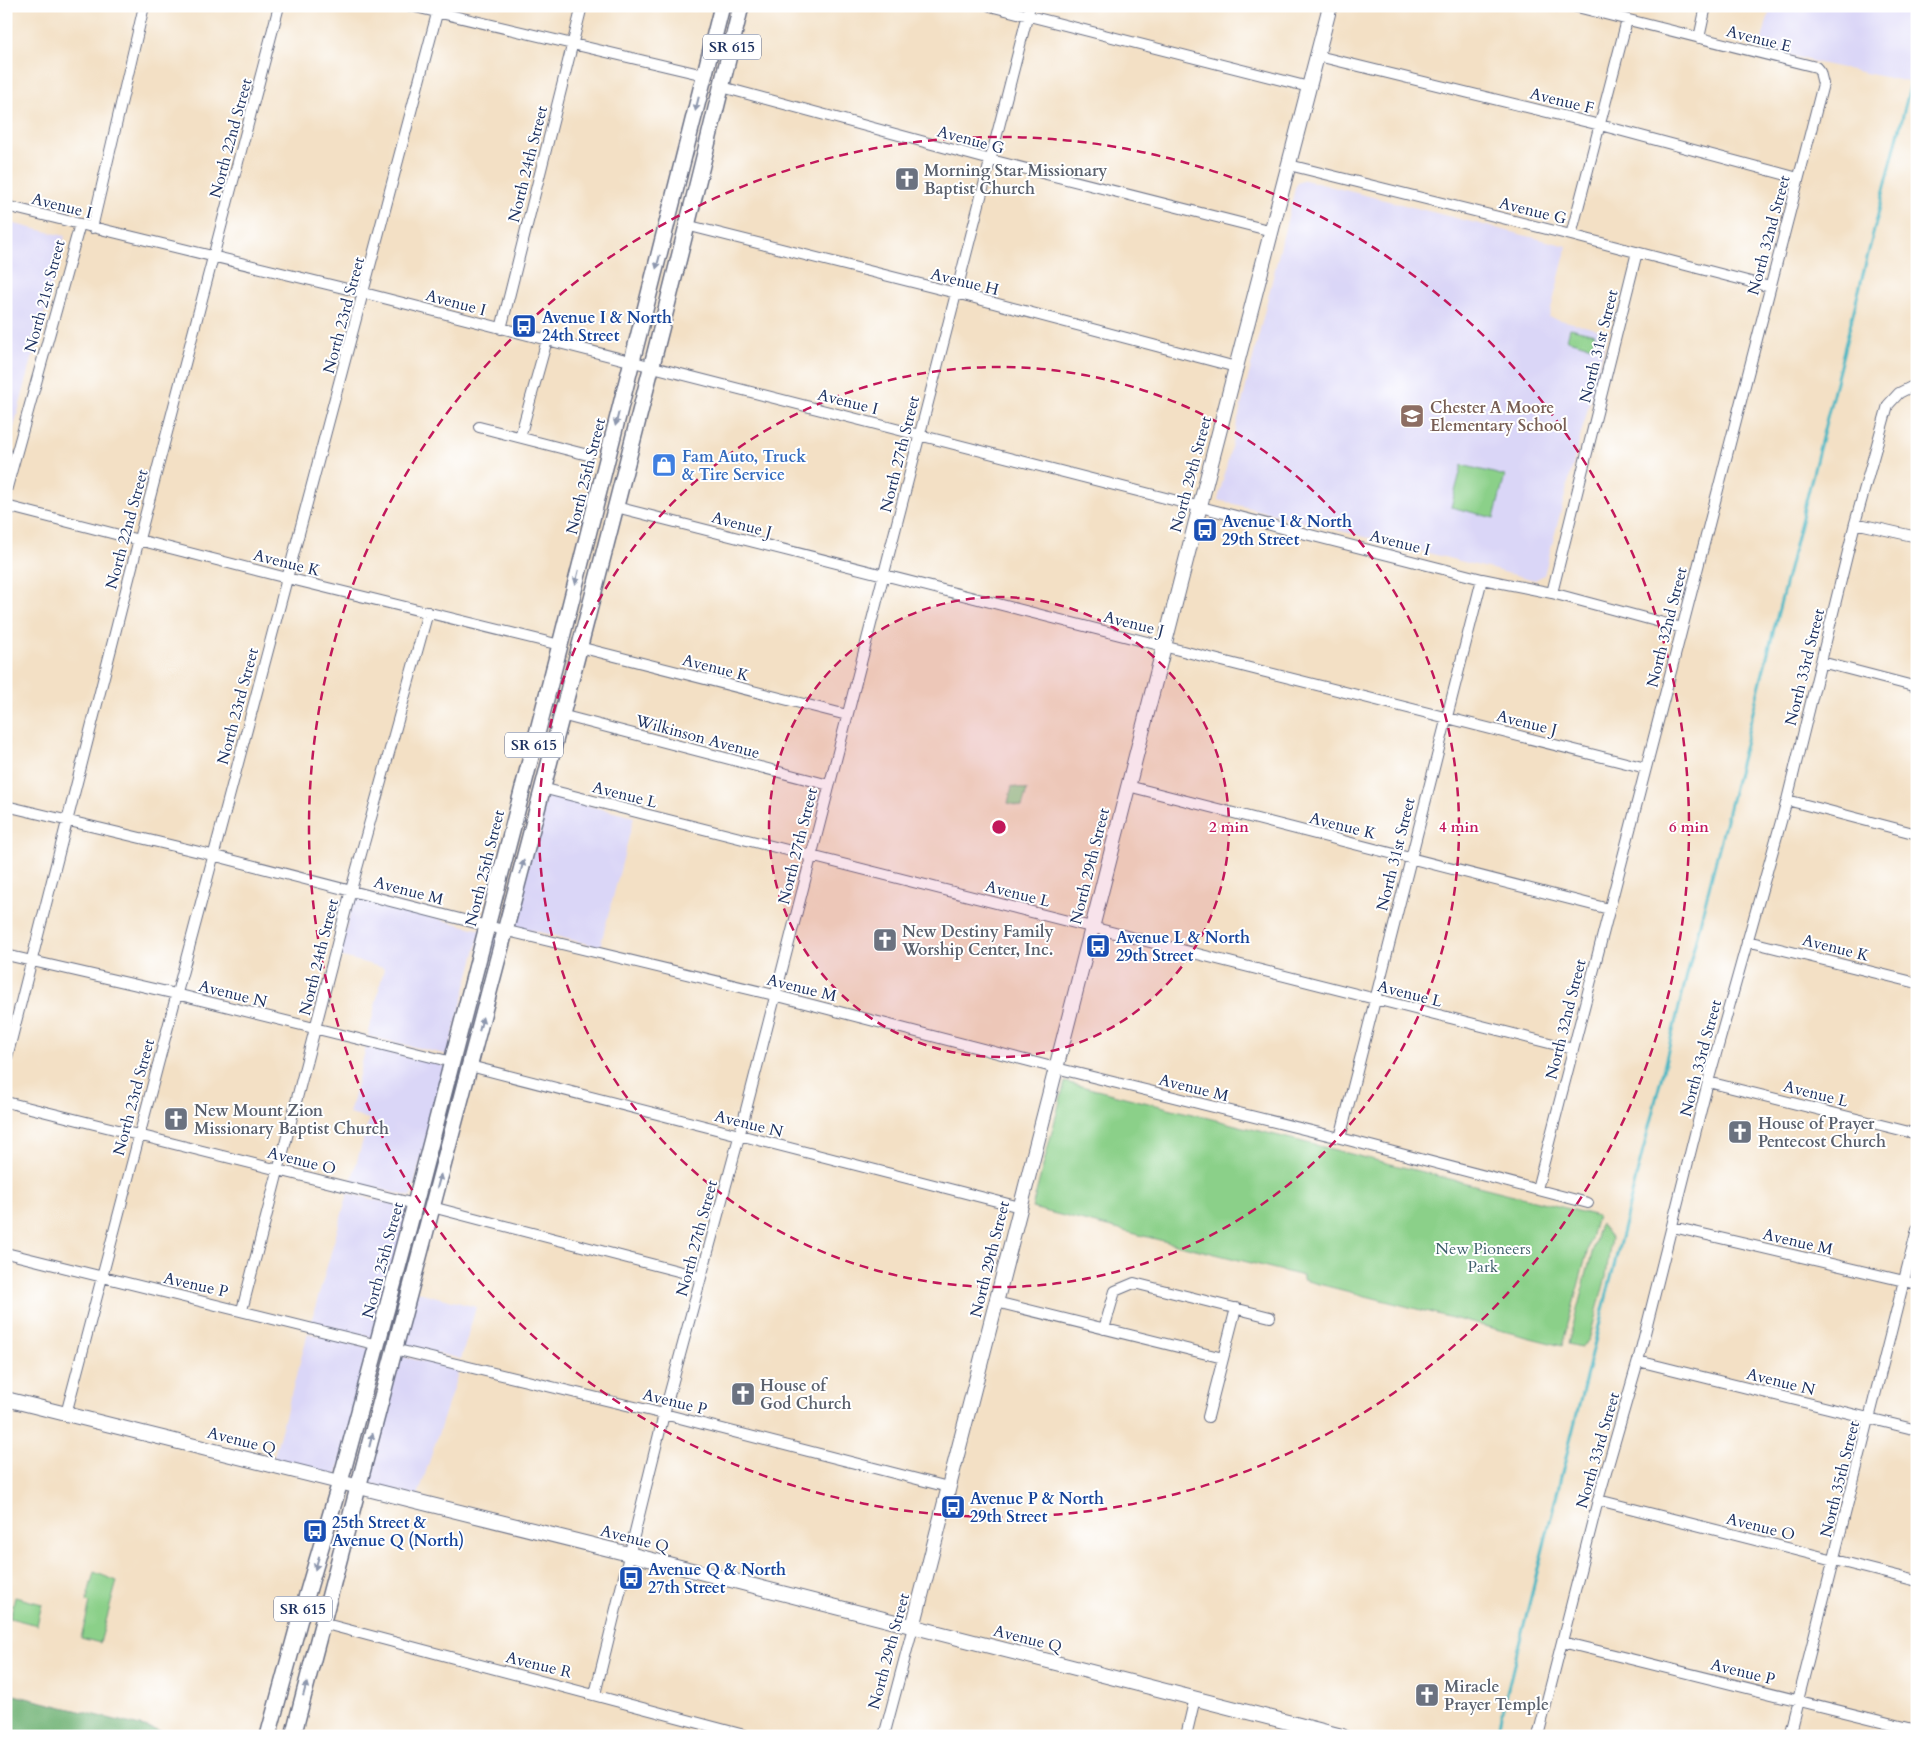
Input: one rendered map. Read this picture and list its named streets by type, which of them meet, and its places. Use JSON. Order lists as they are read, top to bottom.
{
  "streets": {
    "main road": ["SR 615", "North 25th Street"],
    "street": [
      "Avenue E",
      "Avenue F",
      "North 22nd Street",
      "Avenue G",
      "North 24th Street",
      "Avenue I",
      "North 32nd Street",
      "Avenue H",
      "North 21st Street",
      "North 23rd Street",
      "North 31st Street",
      "North 27th Street",
      "North 29th Street",
      "Avenue J",
      "Avenue K",
      "North 33rd Street",
      "Wilkinson Avenue",
      "Avenue L",
      "Avenue M",
      "Avenue N",
      "Avenue O",
      "Avenue P",
      "Avenue Q",
      "North 35th Street",
      "Avenue R"
    ]
  },
  "crossings": [
    ["Avenue E", "North 32nd Street"],
    ["SR 615", "Avenue G"],
    ["SR 615", "Avenue I"],
    ["SR 615", "Avenue H"],
    ["SR 615", "Avenue J"],
    ["SR 615", "Avenue K"],
    ["SR 615", "Wilkinson Avenue"],
    ["SR 615", "Avenue L"],
    ["SR 615", "Avenue M"],
    ["SR 615", "Avenue N"],
    ["SR 615", "Avenue P"],
    ["SR 615", "Avenue Q"],
    ["SR 615", "Avenue R"],
    ["Avenue F", "North 32nd Street"],
    ["Avenue F", "North 29th Street"],
    ["North 22nd Street", "Avenue I"],
    ["North 22nd Street", "Avenue K"],
    ["North 22nd Street", "Avenue M"],
    ["North 22nd Street", "Avenue N"],
    ["Avenue G", "North 32nd Street"],
    ["Avenue G", "North 31st Street"],
    ["Avenue G", "North 27th Street"],
    ["Avenue G", "North 29th Street"],
    ["North 24th Street", "Avenue I"],
    ["North 24th Street", "Avenue K"],
    ["North 24th Street", "Avenue M"],
    ["North 24th Street", "Avenue N"],
    ["North 24th Street", "Avenue O"],
    ["North 24th Street", "Avenue P"],
    ["Avenue I", "North 32nd Street"],
    ["Avenue I", "North 21st Street"],
    ["Avenue I", "North 23rd Street"],
    ["Avenue I", "North 31st Street"],
    ["Avenue I", "North 27th Street"],
    ["Avenue I", "North 29th Street"],
    ["Avenue I", "North 25th Street"],
    ["North 32nd Street", "Avenue J"],
    ["North 32nd Street", "Avenue K"],
    ["North 32nd Street", "Avenue L"],
    ["North 32nd Street", "Avenue M"],
    ["Avenue H", "North 27th Street"],
    ["Avenue H", "North 29th Street"],
    ["North 23rd Street", "Avenue K"],
    ["North 23rd Street", "Avenue M"],
    ["North 23rd Street", "Avenue N"],
    ["North 23rd Street", "Avenue O"],
    ["North 23rd Street", "Avenue P"],
    ["North 23rd Street", "Avenue Q"],
    ["North 31st Street", "Avenue J"],
    ["North 31st Street", "Avenue K"],
    ["North 31st Street", "Avenue L"],
    ["North 31st Street", "Avenue M"],
    ["North 27th Street", "Avenue J"],
    ["North 27th Street", "Avenue K"],
    ["North 27th Street", "Wilkinson Avenue"],
    ["North 27th Street", "Avenue L"],
    ["North 27th Street", "Avenue M"],
    ["North 27th Street", "Avenue N"],
    ["North 27th Street", "Avenue P"],
    ["North 27th Street", "Avenue Q"],
    ["North 27th Street", "Avenue R"],
    ["North 29th Street", "Avenue J"],
    ["North 29th Street", "Avenue K"],
    ["North 29th Street", "Avenue L"],
    ["North 29th Street", "Avenue M"],
    ["North 29th Street", "Avenue N"],
    ["North 29th Street", "Avenue P"],
    ["North 29th Street", "Avenue Q"],
    ["North 25th Street", "Avenue K"],
    ["North 25th Street", "Avenue M"],
    ["North 25th Street", "Avenue N"],
    ["North 25th Street", "Avenue O"],
    ["North 25th Street", "Avenue P"],
    ["North 25th Street", "Avenue Q"],
    ["Avenue K", "North 33rd Street"],
    ["North 33rd Street", "Avenue L"],
    ["North 33rd Street", "Avenue M"],
    ["North 33rd Street", "Avenue N"],
    ["North 33rd Street", "Avenue O"],
    ["North 33rd Street", "Avenue P"],
    ["Avenue M", "North 35th Street"],
    ["Avenue N", "North 35th Street"],
    ["Avenue O", "North 35th Street"],
    ["Avenue P", "North 35th Street"]
  ],
  "parks": ["New Pioneers Park"],
  "places": {
    "church": [
      "Morning Star Missionary Baptist Church",
      "New Destiny Family Worship Center, Inc.",
      "New Mount Zion Missionary Baptist Church",
      "House of Prayer Pentecost Church",
      "House of God Church",
      "Miracle Prayer Temple"
    ],
    "bus stop": [
      "Avenue I & North 24th Street",
      "Avenue I & North 29th Street",
      "Avenue L & North 29th Street",
      "Avenue P & North 29th Street",
      "25th Street & Avenue Q (North)",
      "Avenue Q & North 27th Street"
    ],
    "school or university": ["Chester A Moore Elementary School"],
    "shop": ["Fam Auto, Truck & Tire Service"]
  },
  "rings": ["2 min", "4 min", "6 min"]
}
